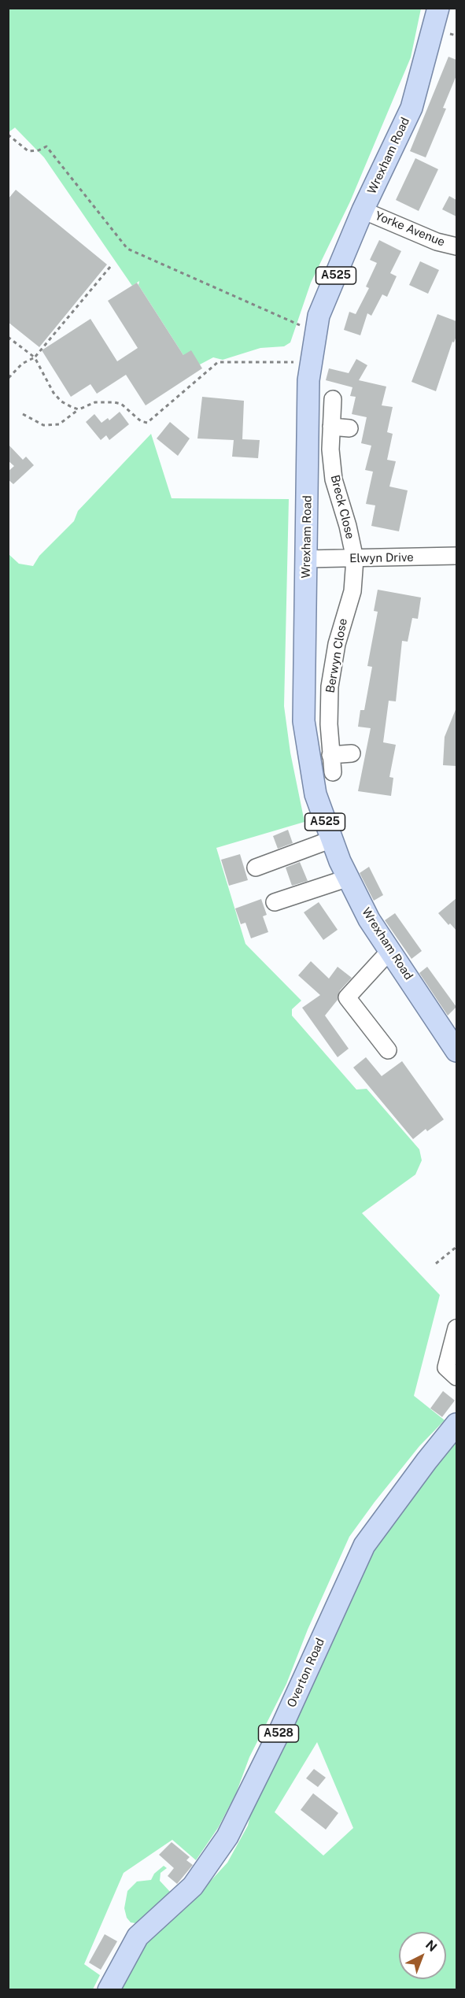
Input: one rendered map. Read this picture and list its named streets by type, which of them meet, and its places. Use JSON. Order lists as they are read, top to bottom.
{
  "streets": {
    "main road": [
      "Wrexham Road",
      "A525",
      "Overton Road",
      "A528"
    ],
    "street": [
      "Yorke Avenue",
      "Breck Close",
      "Elwyn Drive",
      "Berwyn Close"
    ]
  },
  "crossings": [
    ["Wrexham Road", "Yorke Avenue"],
    ["Wrexham Road", "Elwyn Drive"],
    ["Breck Close", "Elwyn Drive"],
    ["Breck Close", "Berwyn Close"],
    ["Elwyn Drive", "Berwyn Close"]
  ],
  "north": "top right"
}
